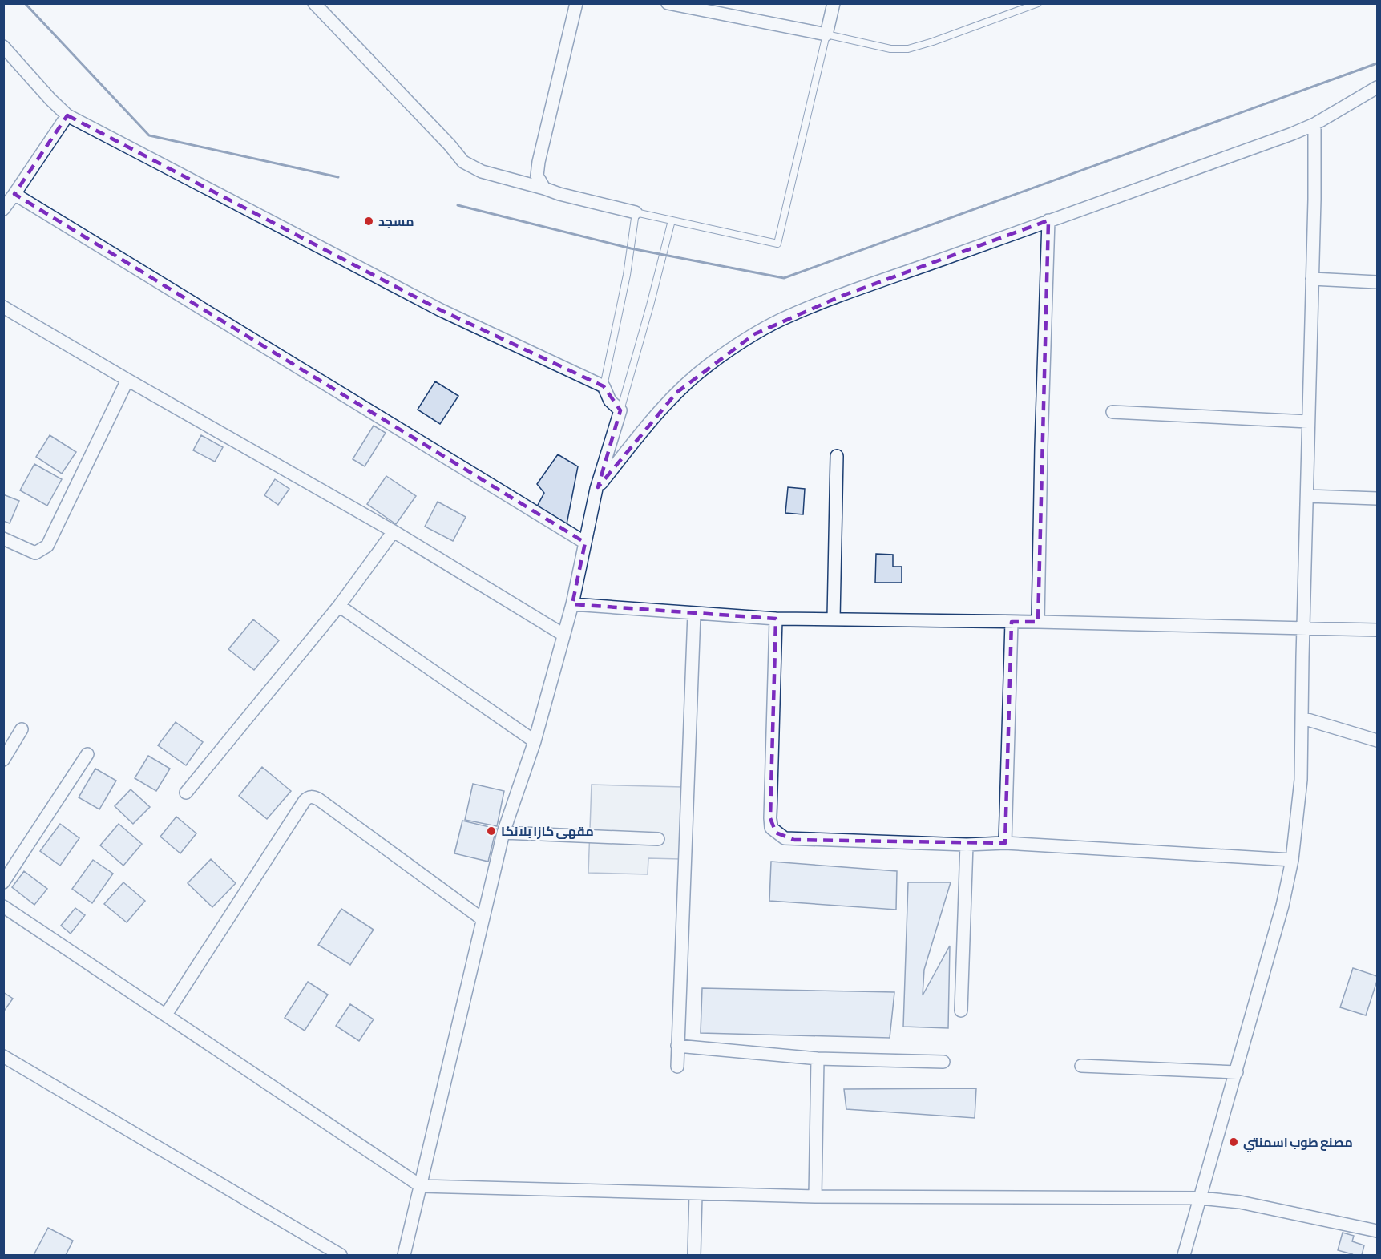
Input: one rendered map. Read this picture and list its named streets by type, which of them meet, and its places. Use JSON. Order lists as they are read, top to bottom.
{
  "places": ["مسجد", "مقهى كازا بلانكا", "مصنع طوب اسمنتي"]
}
